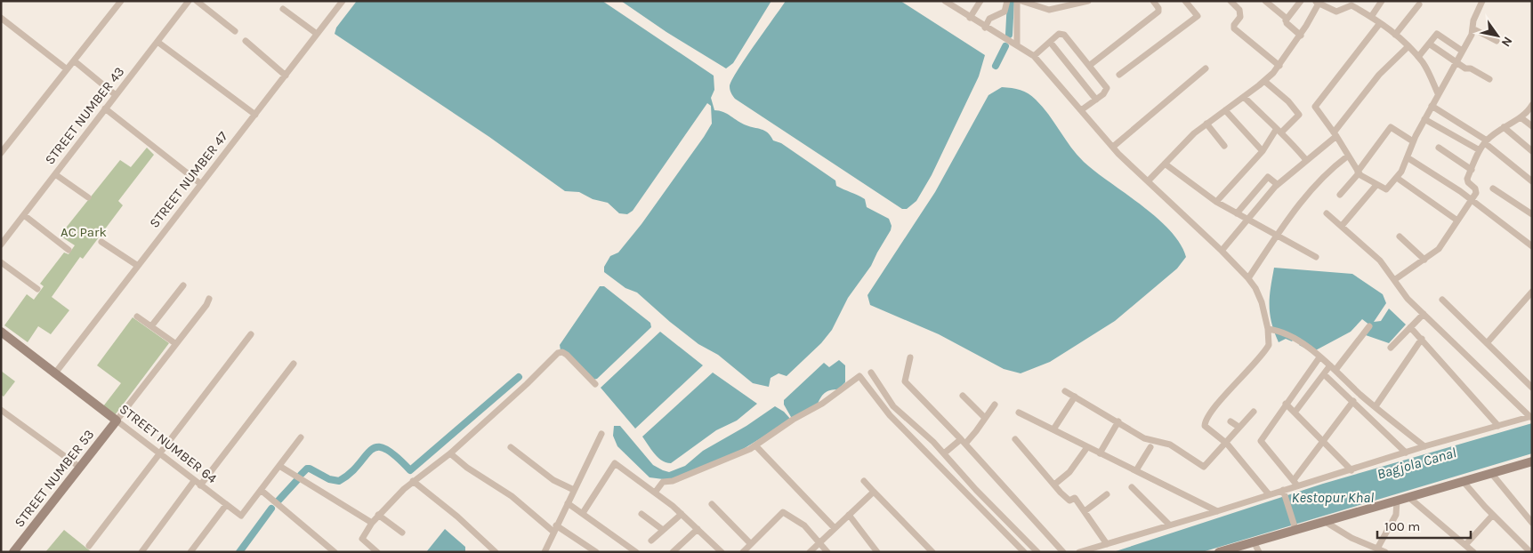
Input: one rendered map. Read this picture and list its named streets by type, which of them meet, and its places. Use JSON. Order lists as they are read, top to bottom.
{
  "streets": {
    "street": [
      "STREET NUMBER 43",
      "STREET NUMBER 47",
      "STREET NUMBER 64",
      "STREET NUMBER 53"
    ]
  },
  "crossings": [
    ["STREET NUMBER 47", "STREET NUMBER 64"],
    ["STREET NUMBER 64", "STREET NUMBER 53"]
  ],
  "water": ["Bagjola Canal", "Kestopur Khal"],
  "parks": ["AC Park"],
  "scale_bar": "100 m",
  "north": "bottom right"
}
